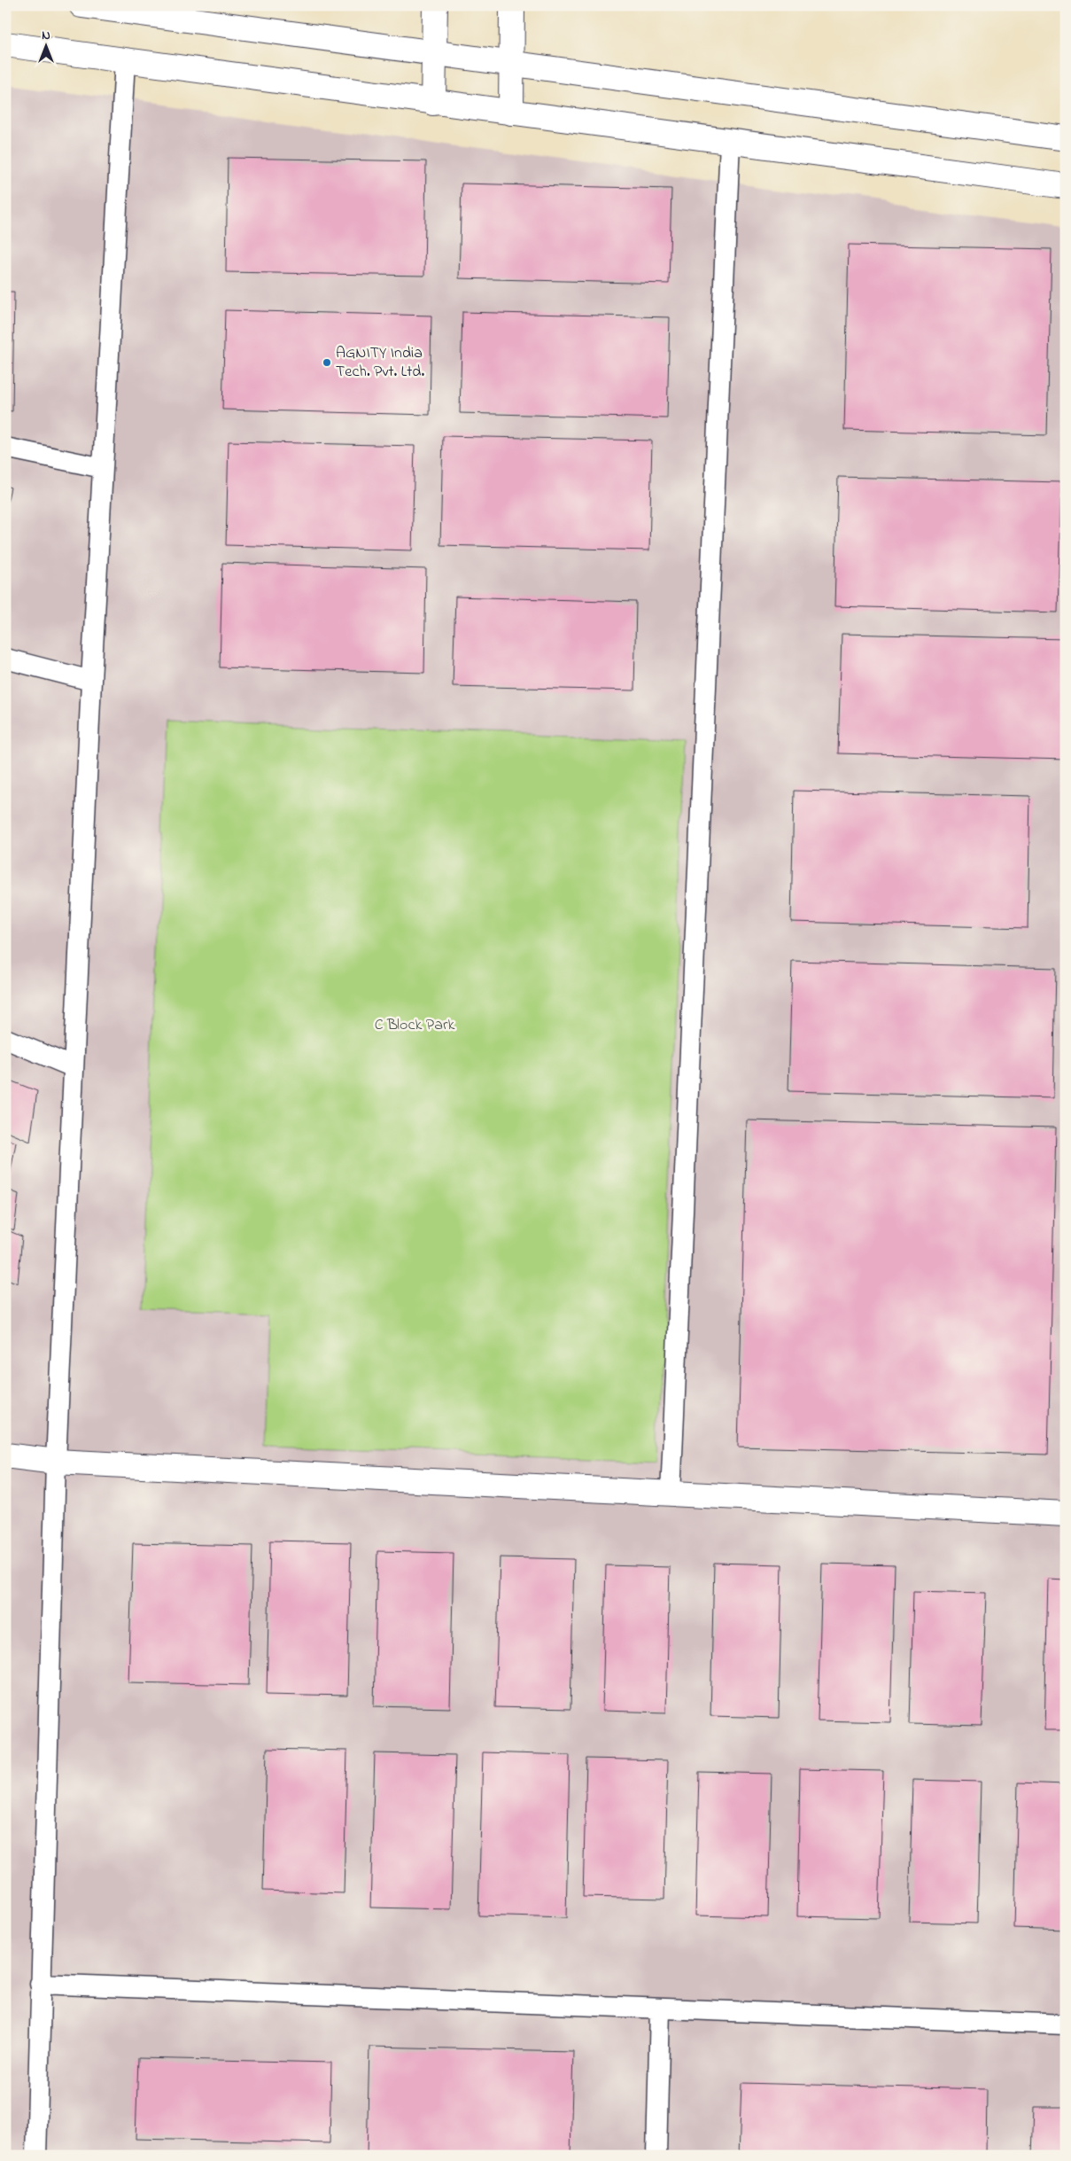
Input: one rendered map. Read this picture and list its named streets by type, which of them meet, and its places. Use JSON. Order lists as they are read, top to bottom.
{
  "parks": ["C Block Park"],
  "places": ["AGNITY India Tech. Pvt. Ltd."],
  "north": "top"
}
